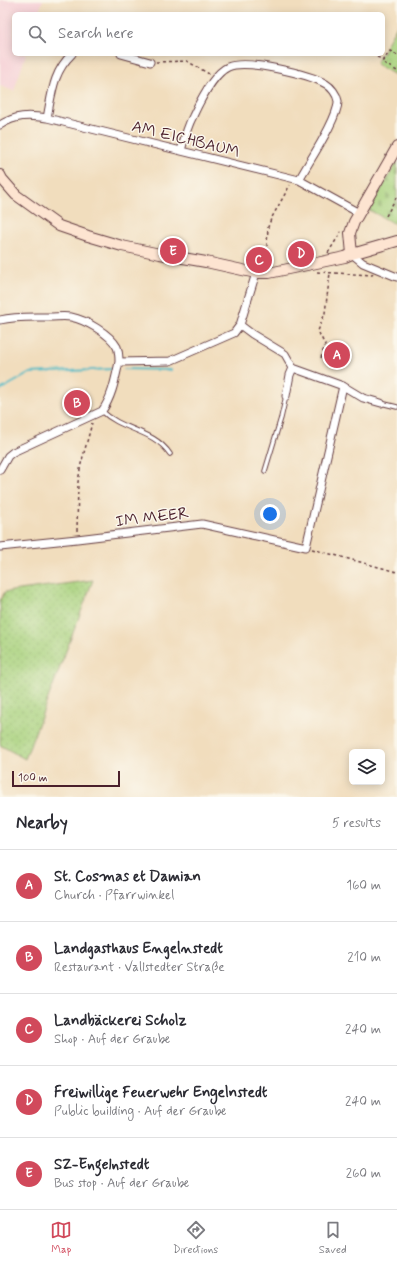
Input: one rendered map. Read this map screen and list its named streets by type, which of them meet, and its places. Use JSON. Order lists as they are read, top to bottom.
{
  "streets": {
    "street": ["AM EICHBAUM", "IM MEER"]
  },
  "scale_bar": "100 m",
  "page": {
    "search": "Search here",
    "pins": [
      "E",
      "D",
      "C",
      "A",
      "B"
    ],
    "scale": "100 m",
    "heading": ["Nearby", "5 results"],
    "list": [
      {
        "mark": "A",
        "name": "St. Cosmas et Damian",
        "note": "Church · Pfarrwinkel",
        "value": "160 m"
      },
      {
        "mark": "B",
        "name": "Landgasthaus Engelnstedt",
        "note": "Restaurant · Vallstedter Straße",
        "value": "210 m"
      },
      {
        "mark": "C",
        "name": "Landbäckerei Scholz",
        "note": "Shop · Auf der Graube",
        "value": "240 m"
      },
      {
        "mark": "D",
        "name": "Freiwillige Feuerwehr Engelnstedt",
        "note": "Public building · Auf der Graube",
        "value": "240 m"
      },
      {
        "mark": "E",
        "name": "SZ-Engelnstedt",
        "note": "Bus stop · Auf der Graube",
        "value": "260 m"
      }
    ],
    "nav": ["Map", "Directions", "Saved"]
  }
}
